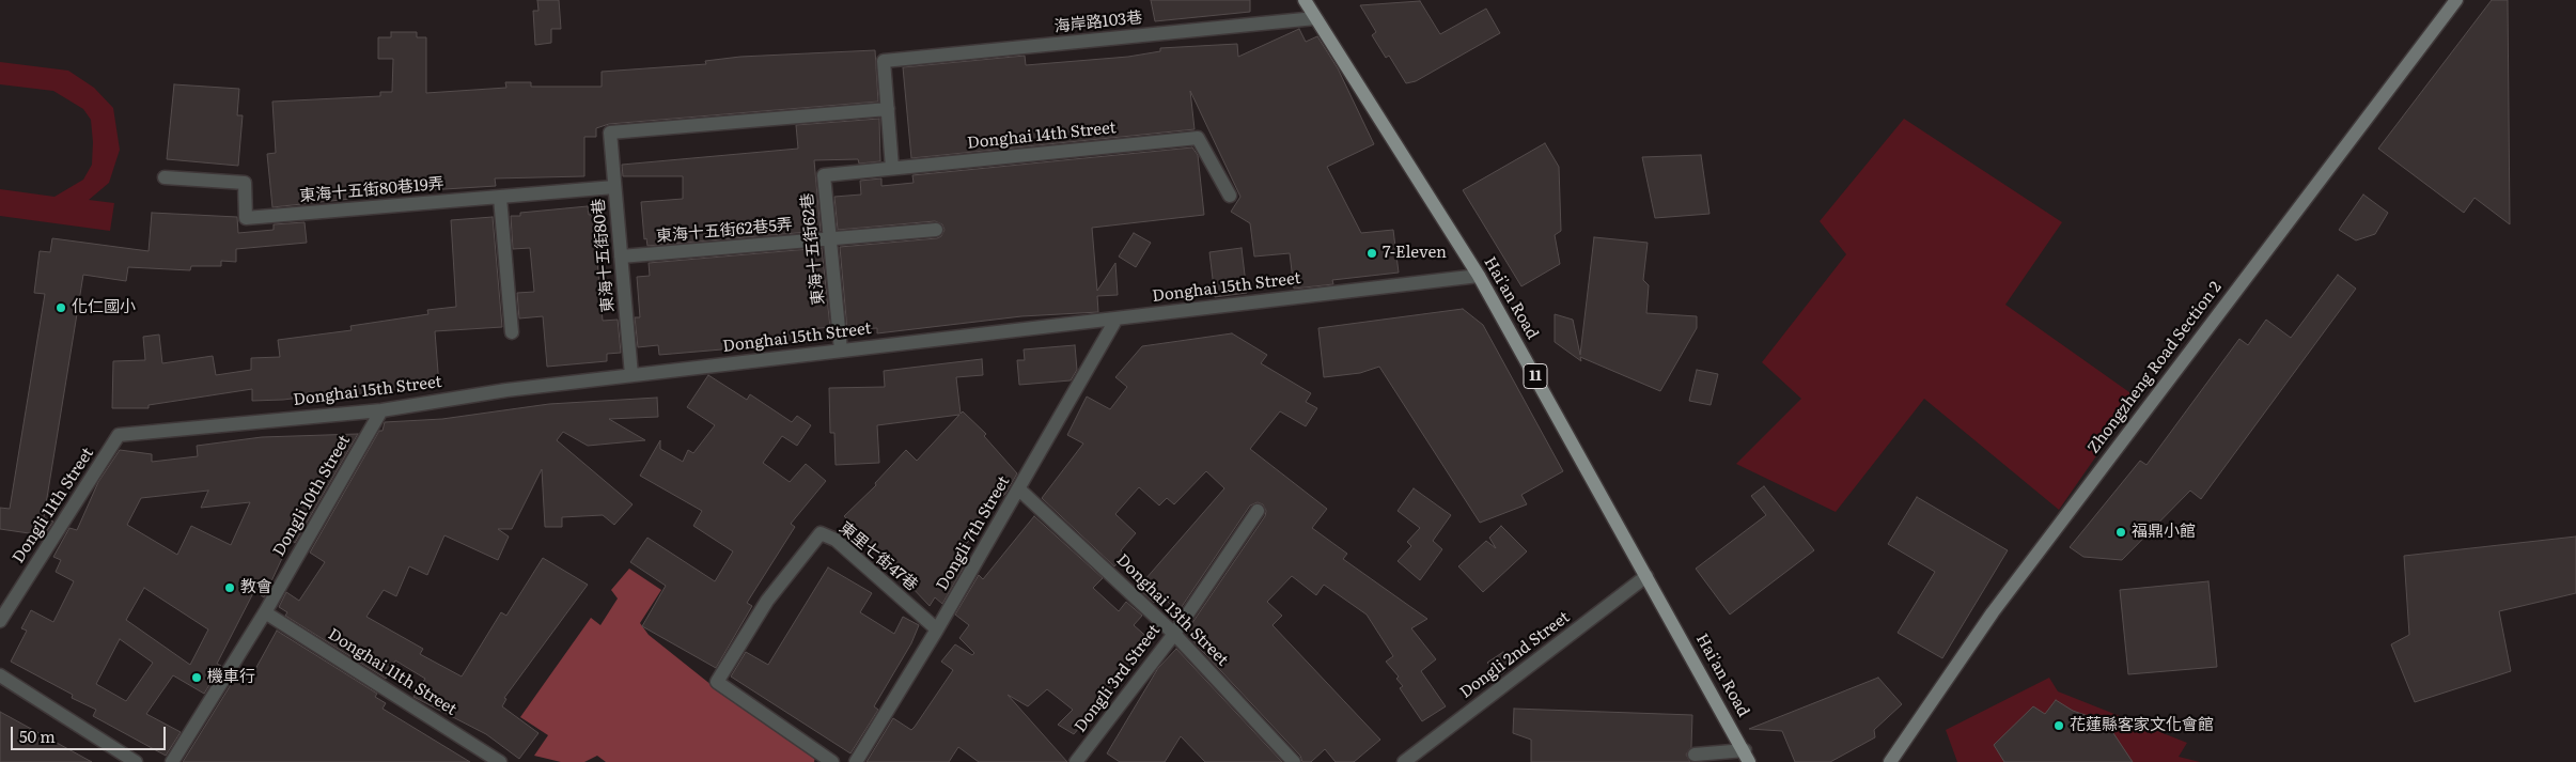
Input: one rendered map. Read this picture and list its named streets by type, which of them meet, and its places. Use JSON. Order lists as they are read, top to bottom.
{
  "streets": {
    "main road": ["Hai'an Road", "11"],
    "street": [
      "海岸路103巷",
      "Donghai 14th Street",
      "東海十五街80巷19弄",
      "東海十五街62巷5弄",
      "東海十五街62巷",
      "東海十五街80巷",
      "Donghai 15th Street",
      "Zhongzheng Road Section 2",
      "Dongli 10th Street",
      "Dongli 11th Street",
      "Dongli 7th Street",
      "東里七街47巷",
      "Donghai 13th Street",
      "Dongli 2nd Street",
      "Donghai 11th Street",
      "Dongli 3rd Street"
    ]
  },
  "crossings": [
    ["海岸路103巷", "東海十五街80巷"],
    ["海岸路103巷", "Hai'an Road"],
    ["Donghai 14th Street", "東海十五街62巷"],
    ["東海十五街80巷19弄", "東海十五街80巷"],
    ["東海十五街62巷5弄", "東海十五街62巷"],
    ["東海十五街62巷5弄", "東海十五街80巷"],
    ["東海十五街62巷", "Donghai 15th Street"],
    ["東海十五街80巷", "Donghai 15th Street"],
    ["Donghai 15th Street", "Hai'an Road"],
    ["Donghai 15th Street", "Dongli 10th Street"],
    ["Donghai 15th Street", "Dongli 11th Street"],
    ["Donghai 15th Street", "Dongli 7th Street"],
    ["Hai'an Road", "Dongli 2nd Street"],
    ["Dongli 10th Street", "Donghai 11th Street"],
    ["Dongli 7th Street", "東里七街47巷"],
    ["Dongli 7th Street", "Donghai 13th Street"],
    ["Donghai 13th Street", "Dongli 3rd Street"]
  ],
  "places": [
    "7-Eleven",
    "化仁國小",
    "福鼎小館",
    "教會",
    "機車行",
    "花蓮縣客家文化會館"
  ],
  "scale_bar": "50 m"
}
